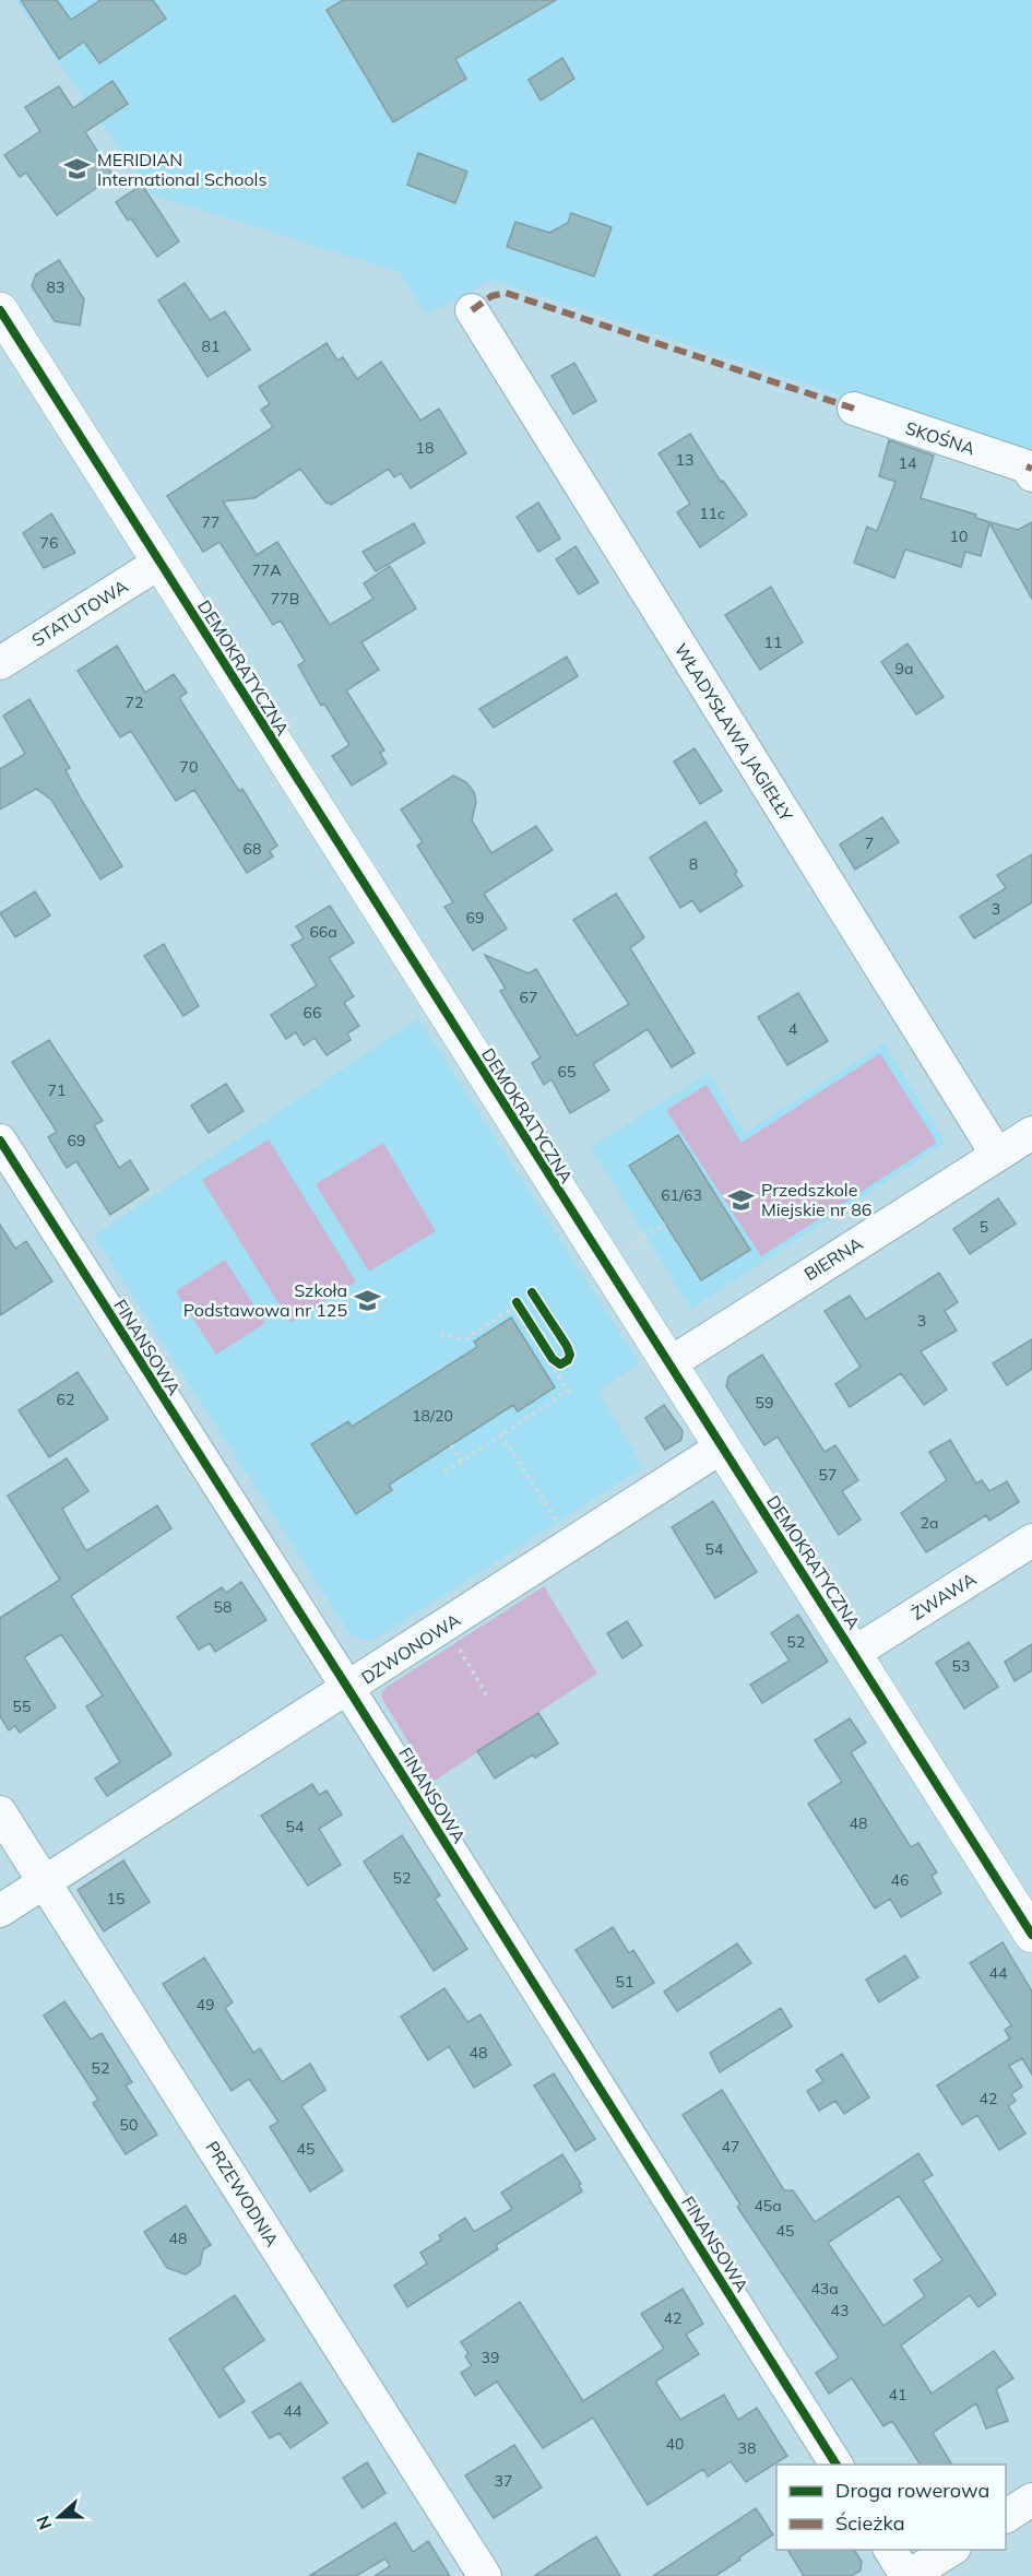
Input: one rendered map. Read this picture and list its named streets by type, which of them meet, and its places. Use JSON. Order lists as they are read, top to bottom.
{
  "streets": {
    "street": [
      "SKOŚNA",
      "STATUTOWA",
      "DEMOKRATYCZNA",
      "WŁADYSŁAWA JAGIEŁŁY",
      "BIERNA",
      "FINANSOWA",
      "ŻWAWA",
      "DZWONOWA",
      "PRZEWODNIA"
    ]
  },
  "crossings": [
    ["STATUTOWA", "DEMOKRATYCZNA"],
    ["DEMOKRATYCZNA", "BIERNA"],
    ["DEMOKRATYCZNA", "ŻWAWA"],
    ["DEMOKRATYCZNA", "DZWONOWA"],
    ["WŁADYSŁAWA JAGIEŁŁY", "BIERNA"],
    ["FINANSOWA", "DZWONOWA"],
    ["DZWONOWA", "PRZEWODNIA"]
  ],
  "places": {
    "school or university": ["MERIDIAN International Schools", "Przedszkole Miejskie nr 86", "Szkoła Podstawowa nr 125"]
  },
  "house_numbers": [
    "83",
    "81",
    "18",
    "13",
    "14",
    "11c",
    "77",
    "10",
    "76",
    "77A",
    "77B",
    "11",
    "9a",
    "72",
    "70",
    "7",
    "68",
    "8",
    "3",
    "69",
    "66a",
    "67",
    "66",
    "4",
    "65",
    "71",
    "69",
    "61/63",
    "5",
    "3",
    "62",
    "59",
    "18/20",
    "57",
    "2a",
    "54",
    "58",
    "52",
    "53",
    "55",
    "48",
    "54",
    "52",
    "46",
    "15",
    "44",
    "51",
    "49",
    "48",
    "52",
    "42",
    "50",
    "47",
    "45",
    "45a",
    "45",
    "48",
    "43a",
    "43",
    "42",
    "39",
    "41",
    "44",
    "40",
    "38",
    "37"
  ],
  "legend": ["Droga rowerowa", "Ścieżka"],
  "north": "left"
}
